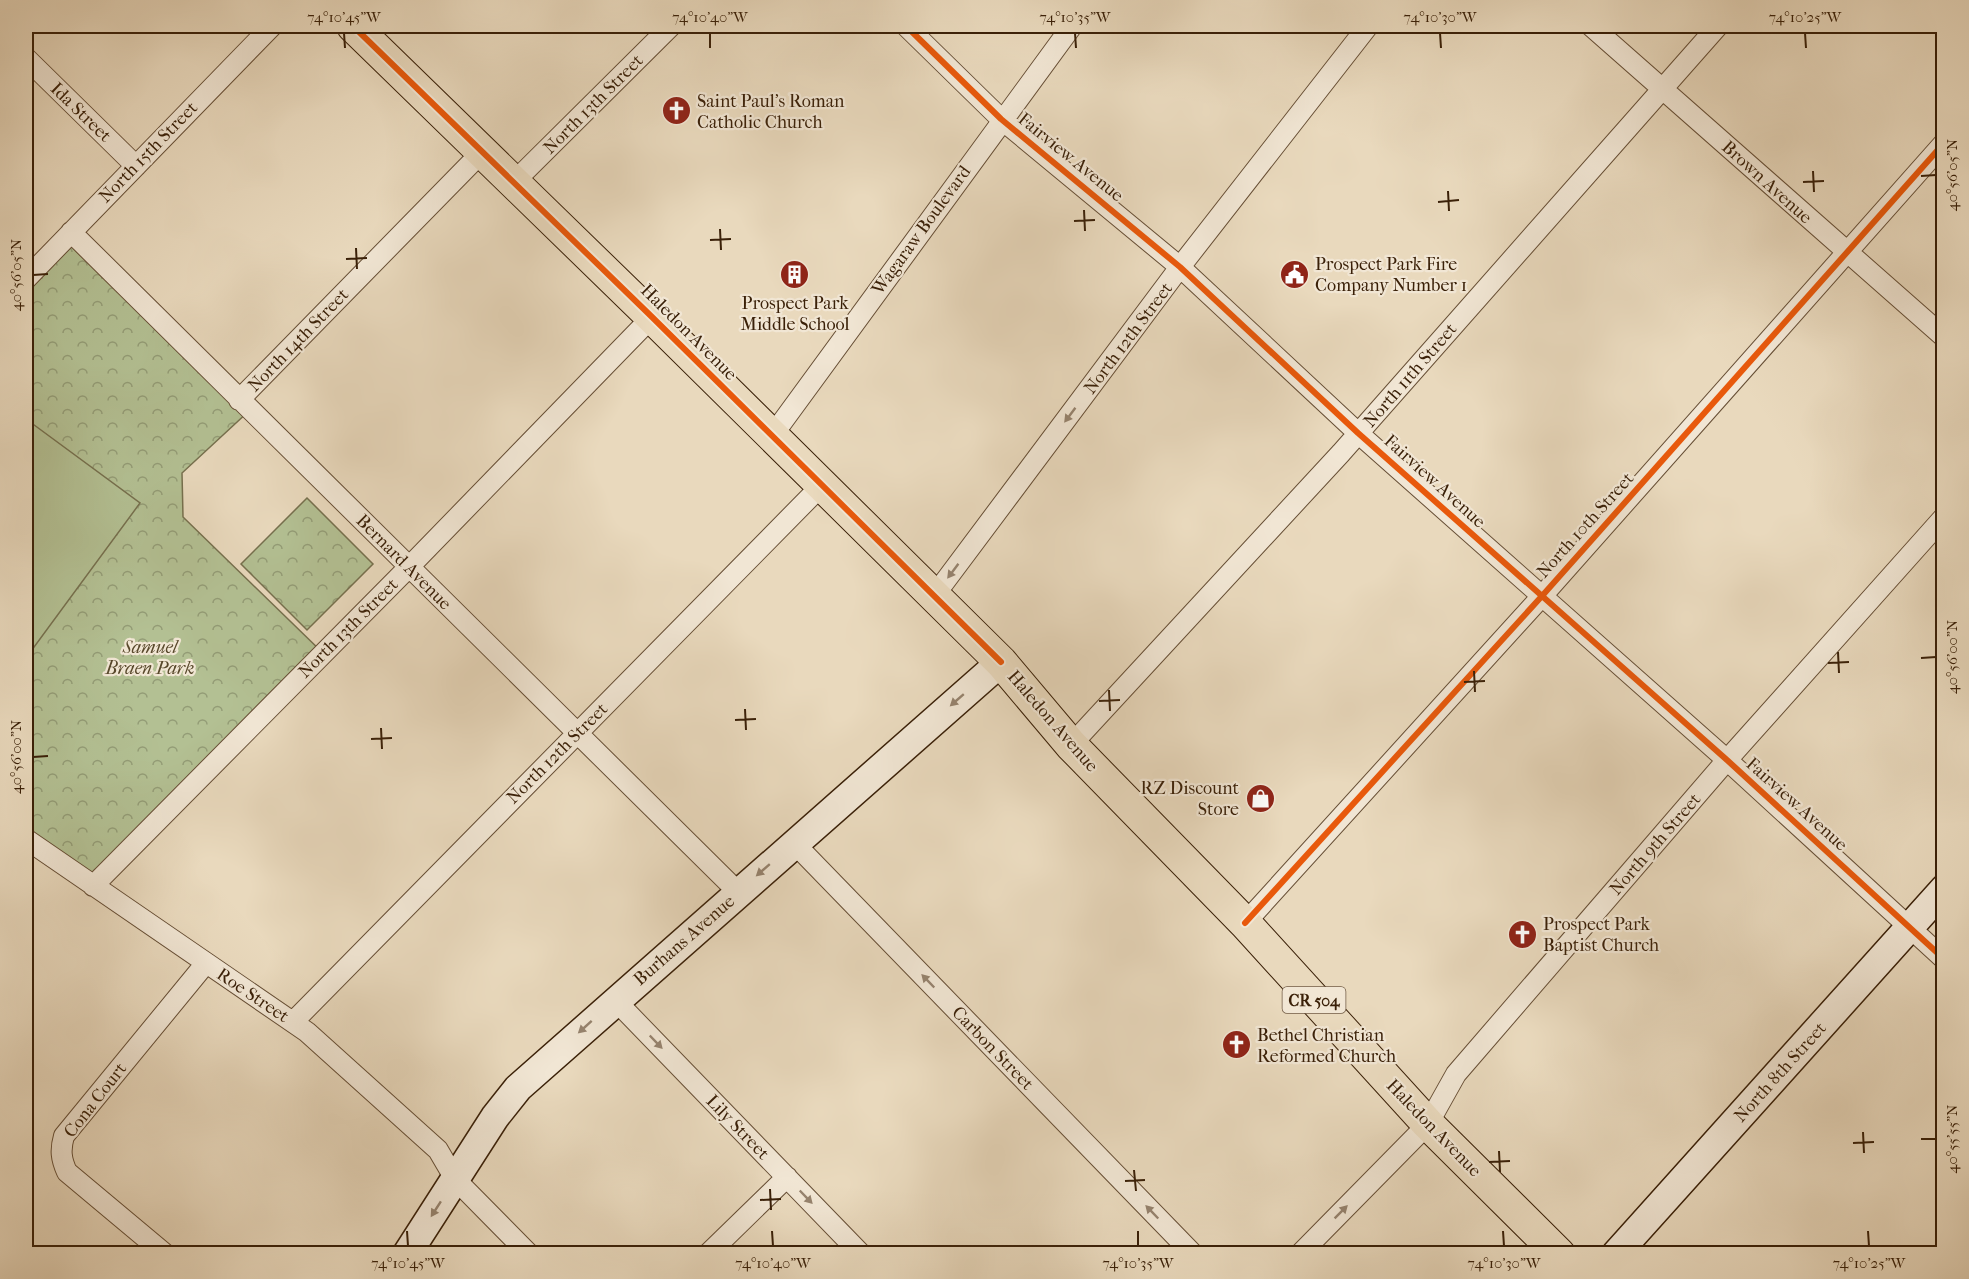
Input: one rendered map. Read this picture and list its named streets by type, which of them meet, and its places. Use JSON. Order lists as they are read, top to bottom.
{
  "streets": {
    "main road": ["Haledon Avenue", "CR 504"],
    "street": [
      "North 13th Street",
      "Ida Street",
      "North 15th Street",
      "Fairview Avenue",
      "Brown Avenue",
      "Wagaraw Boulevard",
      "North 12th Street",
      "North 14th Street",
      "North 11th Street",
      "North 10th Street",
      "Bernard Avenue",
      "North 9th Street",
      "Burhans Avenue",
      "Roe Street",
      "Carbon Street",
      "North 8th Street",
      "Cona Court",
      "Lily Street"
    ]
  },
  "crossings": [
    ["North 13th Street", "Haledon Avenue"],
    ["North 13th Street", "Bernard Avenue"],
    ["North 13th Street", "Roe Street"],
    ["Ida Street", "North 15th Street"],
    ["North 15th Street", "Bernard Avenue"],
    ["Fairview Avenue", "Wagaraw Boulevard"],
    ["Fairview Avenue", "North 12th Street"],
    ["Fairview Avenue", "North 11th Street"],
    ["Fairview Avenue", "North 10th Street"],
    ["Fairview Avenue", "North 9th Street"],
    ["Fairview Avenue", "North 8th Street"],
    ["Brown Avenue", "North 11th Street"],
    ["Brown Avenue", "North 10th Street"],
    ["Wagaraw Boulevard", "Haledon Avenue"],
    ["Haledon Avenue", "North 12th Street"],
    ["Haledon Avenue", "North 14th Street"],
    ["Haledon Avenue", "North 11th Street"],
    ["Haledon Avenue", "North 10th Street"],
    ["Haledon Avenue", "North 9th Street"],
    ["Haledon Avenue", "Burhans Avenue"],
    ["North 12th Street", "Bernard Avenue"],
    ["North 12th Street", "Roe Street"],
    ["North 14th Street", "Bernard Avenue"],
    ["Bernard Avenue", "Burhans Avenue"],
    ["Burhans Avenue", "Roe Street"],
    ["Burhans Avenue", "Carbon Street"],
    ["Burhans Avenue", "Lily Street"],
    ["Roe Street", "Cona Court"]
  ],
  "one_way": ["Burhans Avenue", "Carbon Street", "Lily Street"],
  "parks": ["Samuel Braen Park"],
  "places": {
    "church": ["Saint Paul's Roman Catholic Church", "Prospect Park Baptist Church", "Bethel Christian Reformed Church"],
    "building": ["Prospect Park Middle School"],
    "public building": ["Prospect Park Fire Company Number 1"],
    "shop": ["RZ Discount Store"]
  },
  "coordinates": [
    "74°10'45\"W",
    "74°10'40\"W",
    "74°10'35\"W",
    "74°10'30\"W",
    "74°10'25\"W",
    "40°56'05\"N",
    "40°56'00\"N",
    "40°55'55\"N"
  ]
}
